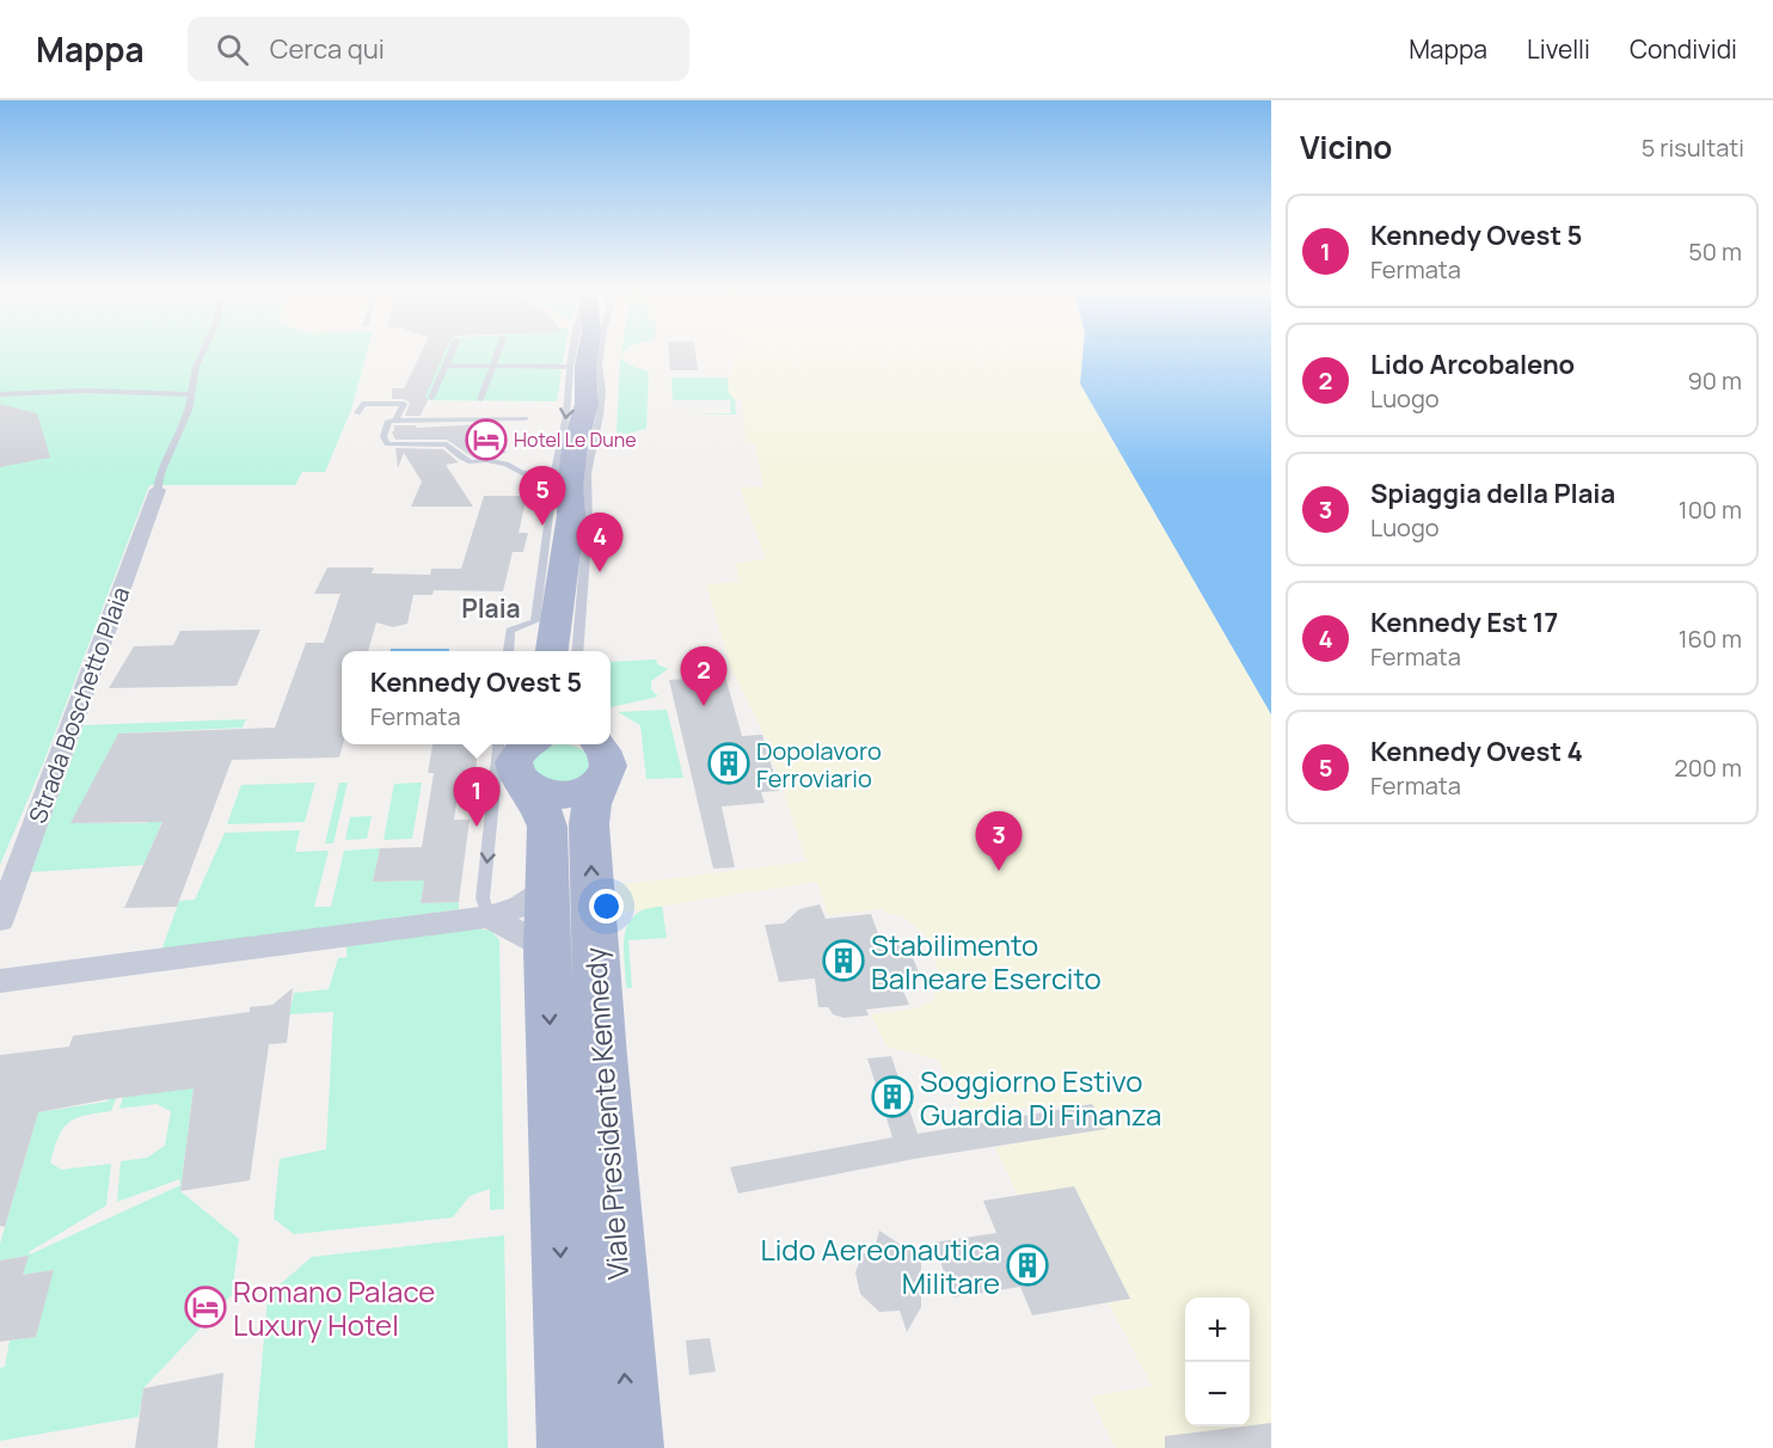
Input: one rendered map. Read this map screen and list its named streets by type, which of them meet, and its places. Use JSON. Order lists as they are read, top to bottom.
{
  "streets": {
    "main road": ["Viale Presidente Kennedy"],
    "street": ["Strada Boschetto Plaia"]
  },
  "districts": ["Plaia"],
  "places": {
    "hotel": ["Hotel Le Dune", "Romano Palace Luxury Hotel"],
    "building": [
      "Dopolavoro Ferroviario",
      "Stabilimento Balneare Esercito",
      "Soggiorno Estivo Guardia Di Finanza",
      "Lido Aereonautica Militare"
    ]
  },
  "page": {
    "header": "Mappa",
    "search": "Cerca qui",
    "nav": ["Mappa", "Livelli", "Condividi"],
    "heading": ["Vicino", "5 risultati"],
    "list": [
      {
        "mark": "1",
        "name": "Kennedy Ovest 5",
        "note": "Fermata",
        "value": "50 m"
      },
      {
        "mark": "2",
        "name": "Lido Arcobaleno",
        "note": "Luogo",
        "value": "90 m"
      },
      {
        "mark": "3",
        "name": "Spiaggia della Plaia",
        "note": "Luogo",
        "value": "100 m"
      },
      {
        "mark": "4",
        "name": "Kennedy Est 17",
        "note": "Fermata",
        "value": "160 m"
      },
      {
        "mark": "5",
        "name": "Kennedy Ovest 4",
        "note": "Fermata",
        "value": "200 m"
      }
    ],
    "pins": [
      "5",
      "4",
      "2",
      "1",
      "3"
    ],
    "popup": ["Kennedy Ovest 5", "Fermata"],
    "map_buttons": ["+", "−"]
  }
}
